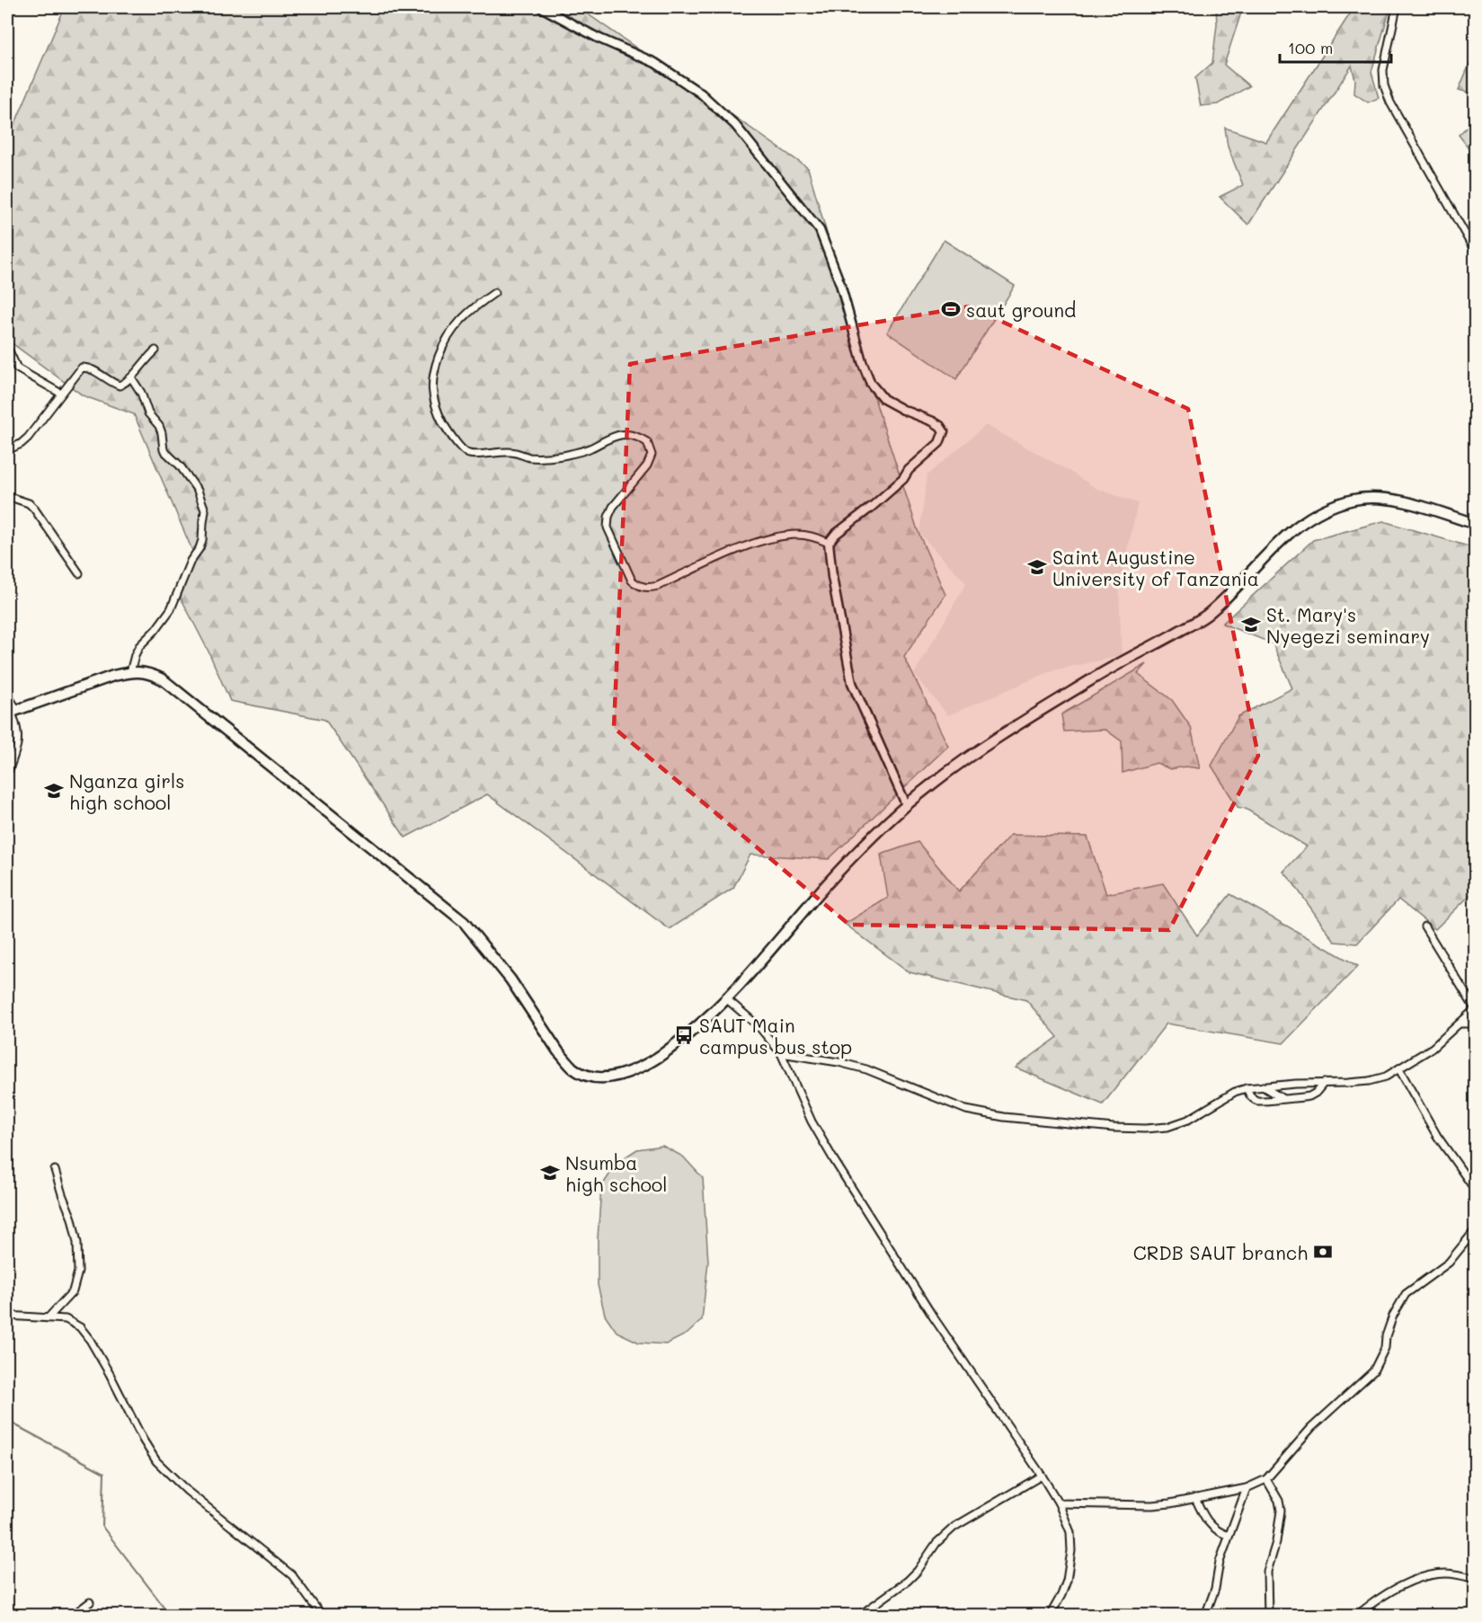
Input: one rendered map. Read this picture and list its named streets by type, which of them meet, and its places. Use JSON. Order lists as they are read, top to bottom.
{
  "places": {
    "sports": ["saut ground"],
    "school or university": [
      "Saint Augustine University of Tanzania",
      "St. Mary's Nyegezi seminary",
      "Nganza girls high school",
      "Nsumba high school"
    ],
    "bus stop": ["SAUT Main campus bus stop"],
    "bank": ["CRDB SAUT branch"]
  },
  "scale_bar": "100 m"
}
